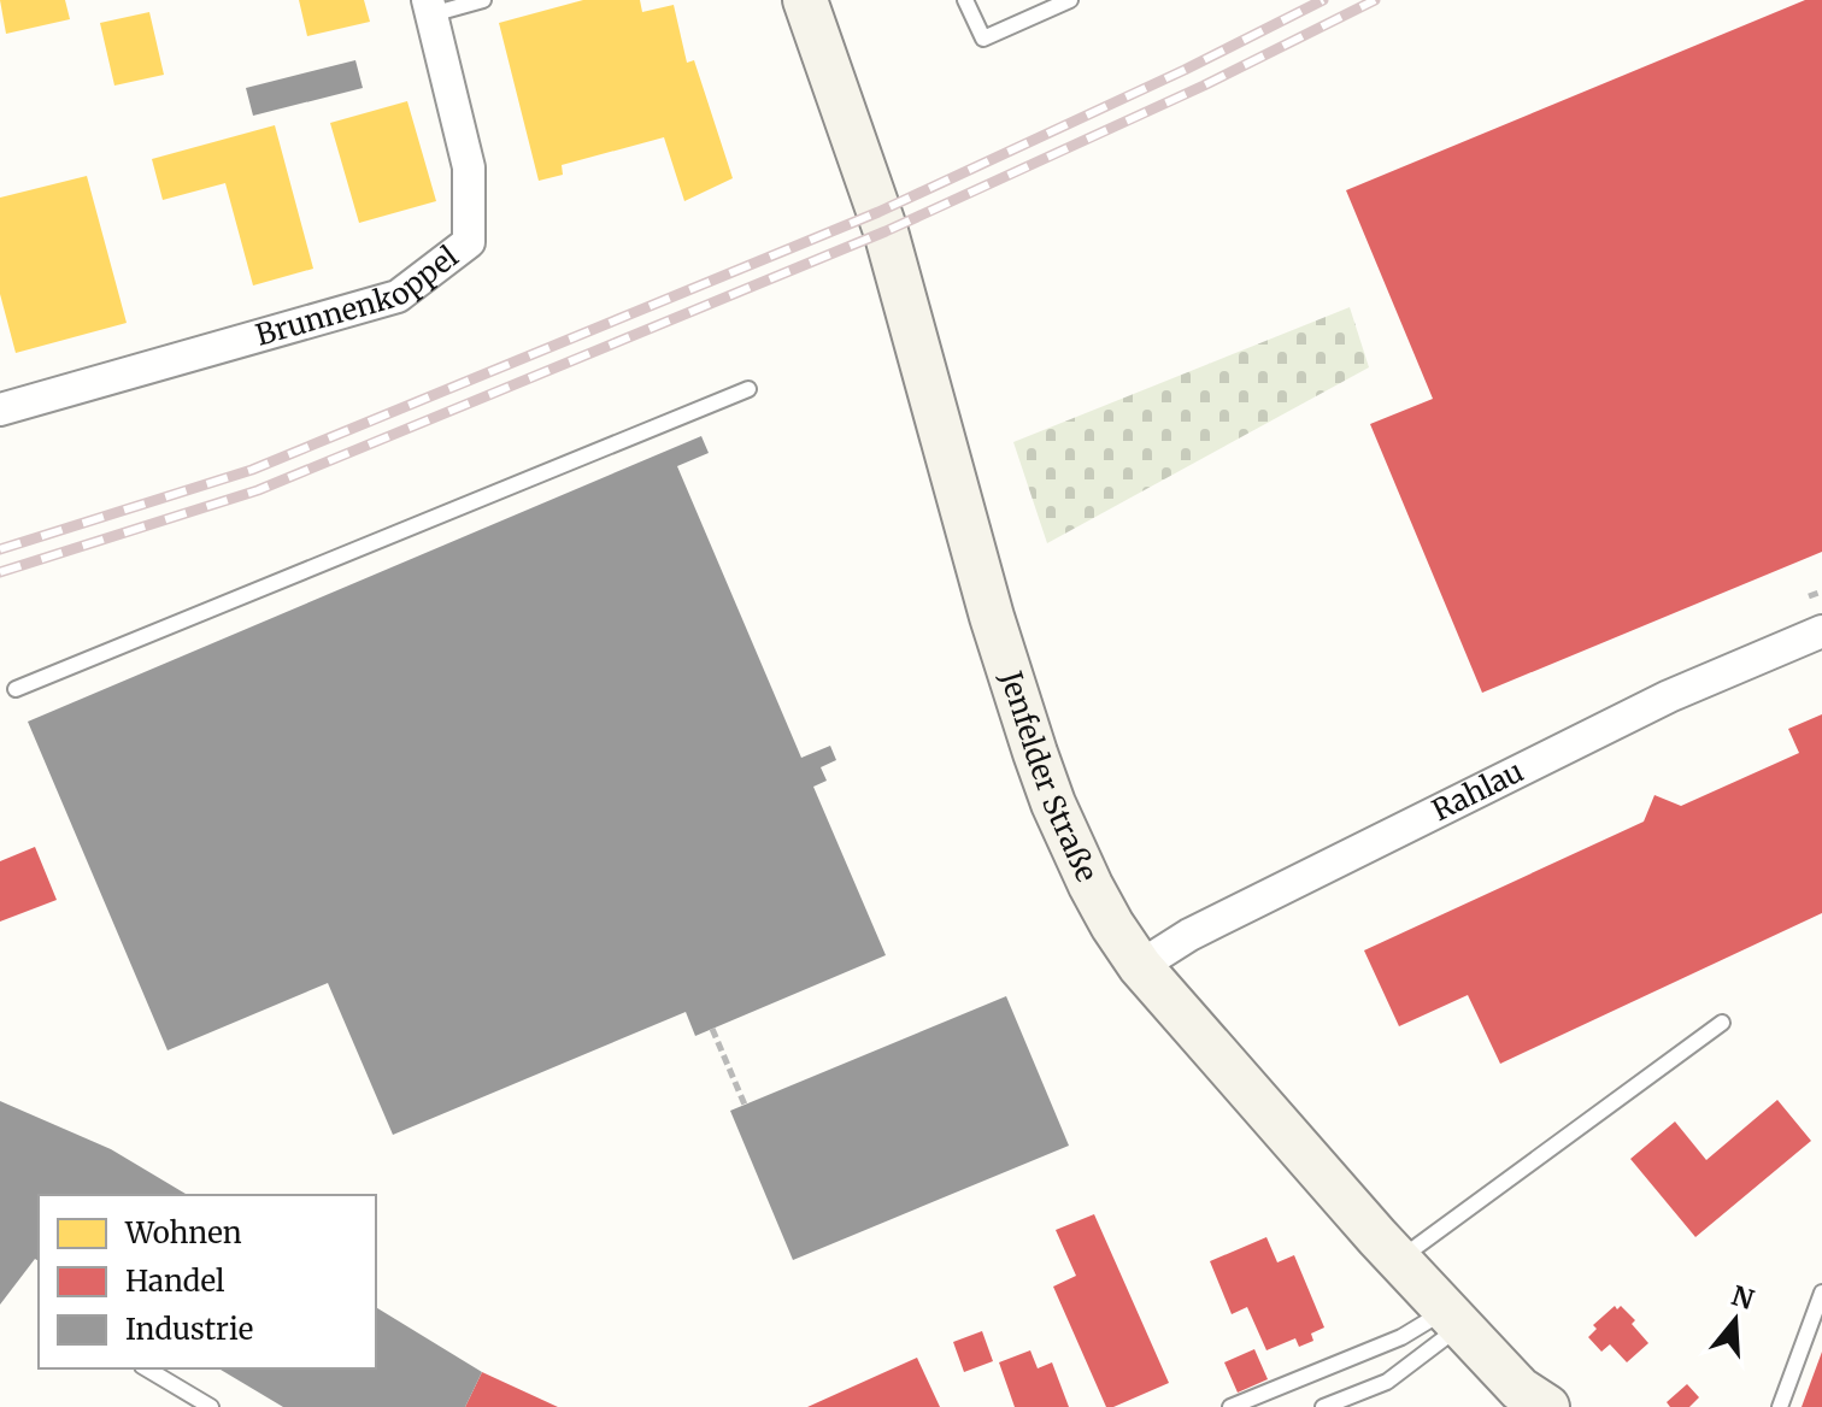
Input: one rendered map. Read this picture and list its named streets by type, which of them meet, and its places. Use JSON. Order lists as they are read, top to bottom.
{
  "streets": {
    "street": ["Brunnenkoppel", "Jenfelder Straße", "Rahlau"]
  },
  "crossings": [
    ["Jenfelder Straße", "Rahlau"]
  ],
  "legend": ["Wohnen", "Handel", "Industrie"],
  "north": "top"
}
